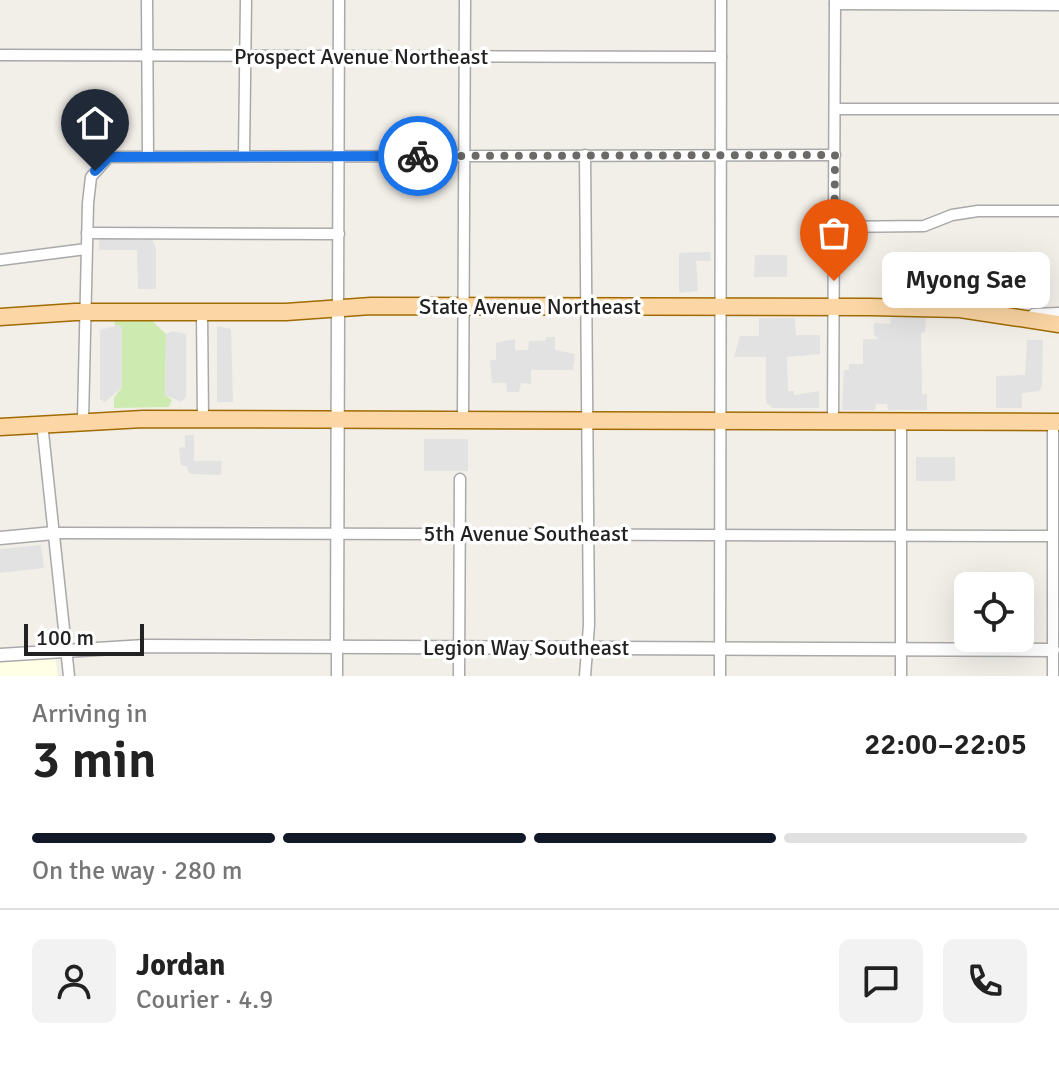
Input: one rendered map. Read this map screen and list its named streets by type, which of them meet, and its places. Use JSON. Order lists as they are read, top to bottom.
{
  "streets": {
    "main road": ["State Avenue Northeast"],
    "street": ["Prospect Avenue Northeast", "5th Avenue Southeast", "Legion Way Southeast"]
  },
  "places": ["Myong Sae"],
  "scale_bar": "100 m",
  "page": {
    "bubble": "Myong Sae",
    "scale": "100 m",
    "heading": ["3 min", "Arriving in", "22:00–22:05"],
    "panel": ["Jordan", "Courier · 4.9"],
    "bar": "On the way · 280 m"
  }
}
